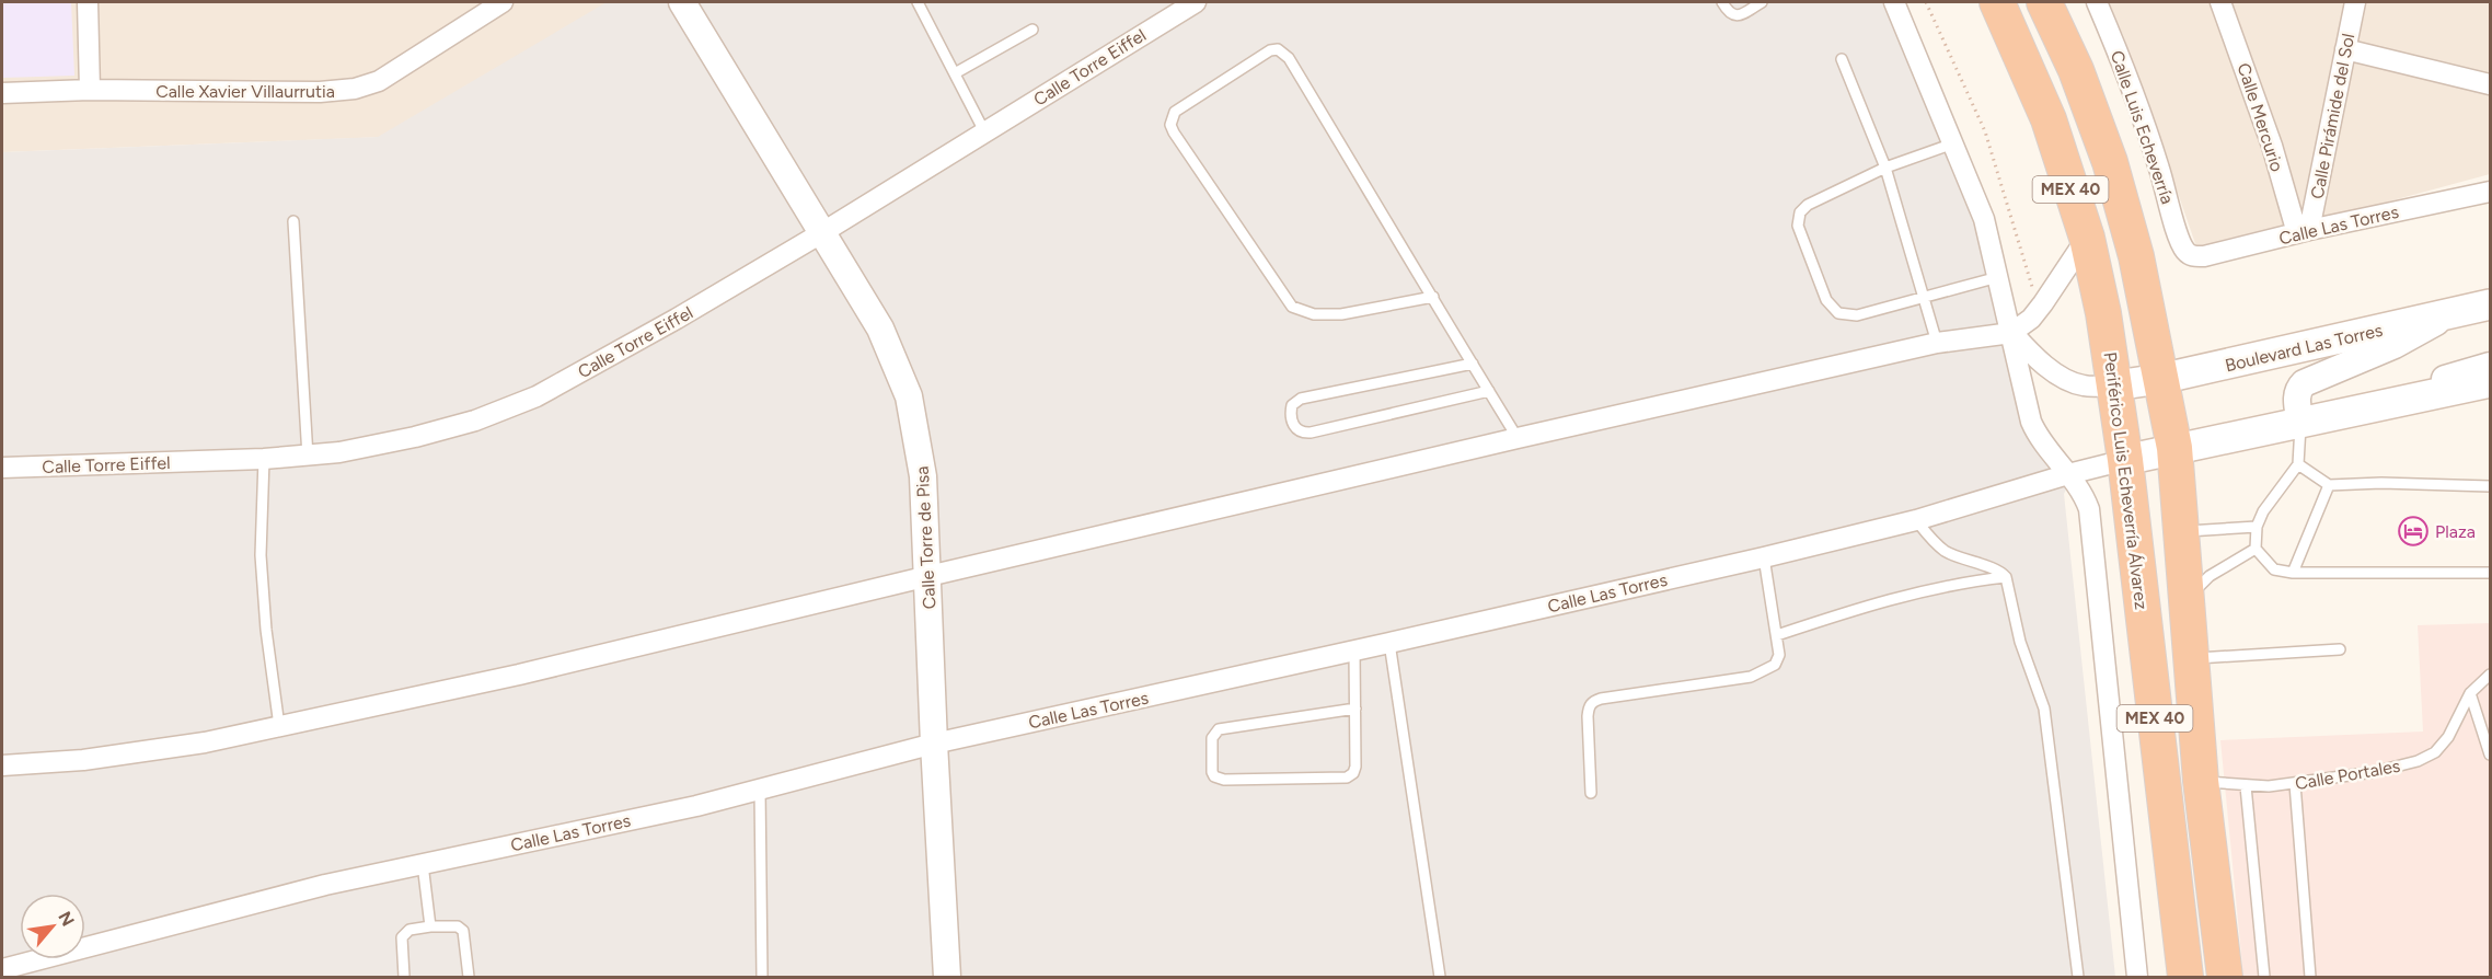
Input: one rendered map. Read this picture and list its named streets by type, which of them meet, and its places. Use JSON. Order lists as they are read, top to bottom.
{
  "streets": {
    "highway": ["MEX 40", "Periférico Luis Echeverría Álvarez"],
    "main road": ["Calle Las Torres", "Boulevard Las Torres"],
    "street": [
      "Calle Torre Eiffel",
      "Calle Xavier Villaurrutia",
      "Calle Pirámide del Sol",
      "Calle Mercurio",
      "Calle Luis Echeverría",
      "Calle Torre de Pisa"
    ],
    "lane": ["Calle Portales"]
  },
  "crossings": [
    ["Calle Torre Eiffel", "Calle Torre de Pisa"],
    ["Calle Pirámide del Sol", "Calle Mercurio"],
    ["Calle Pirámide del Sol", "Calle Las Torres"],
    ["Calle Mercurio", "Calle Las Torres"],
    ["Calle Luis Echeverría", "Calle Las Torres"],
    ["MEX 40", "Calle Las Torres"],
    ["MEX 40", "Boulevard Las Torres"],
    ["MEX 40", "Calle Portales"],
    ["Calle Las Torres", "Periférico Luis Echeverría Álvarez"],
    ["Calle Las Torres", "Calle Torre de Pisa"],
    ["Boulevard Las Torres", "Periférico Luis Echeverría Álvarez"]
  ],
  "places": {
    "hotel": ["Plaza"]
  },
  "north": "top right"
}
